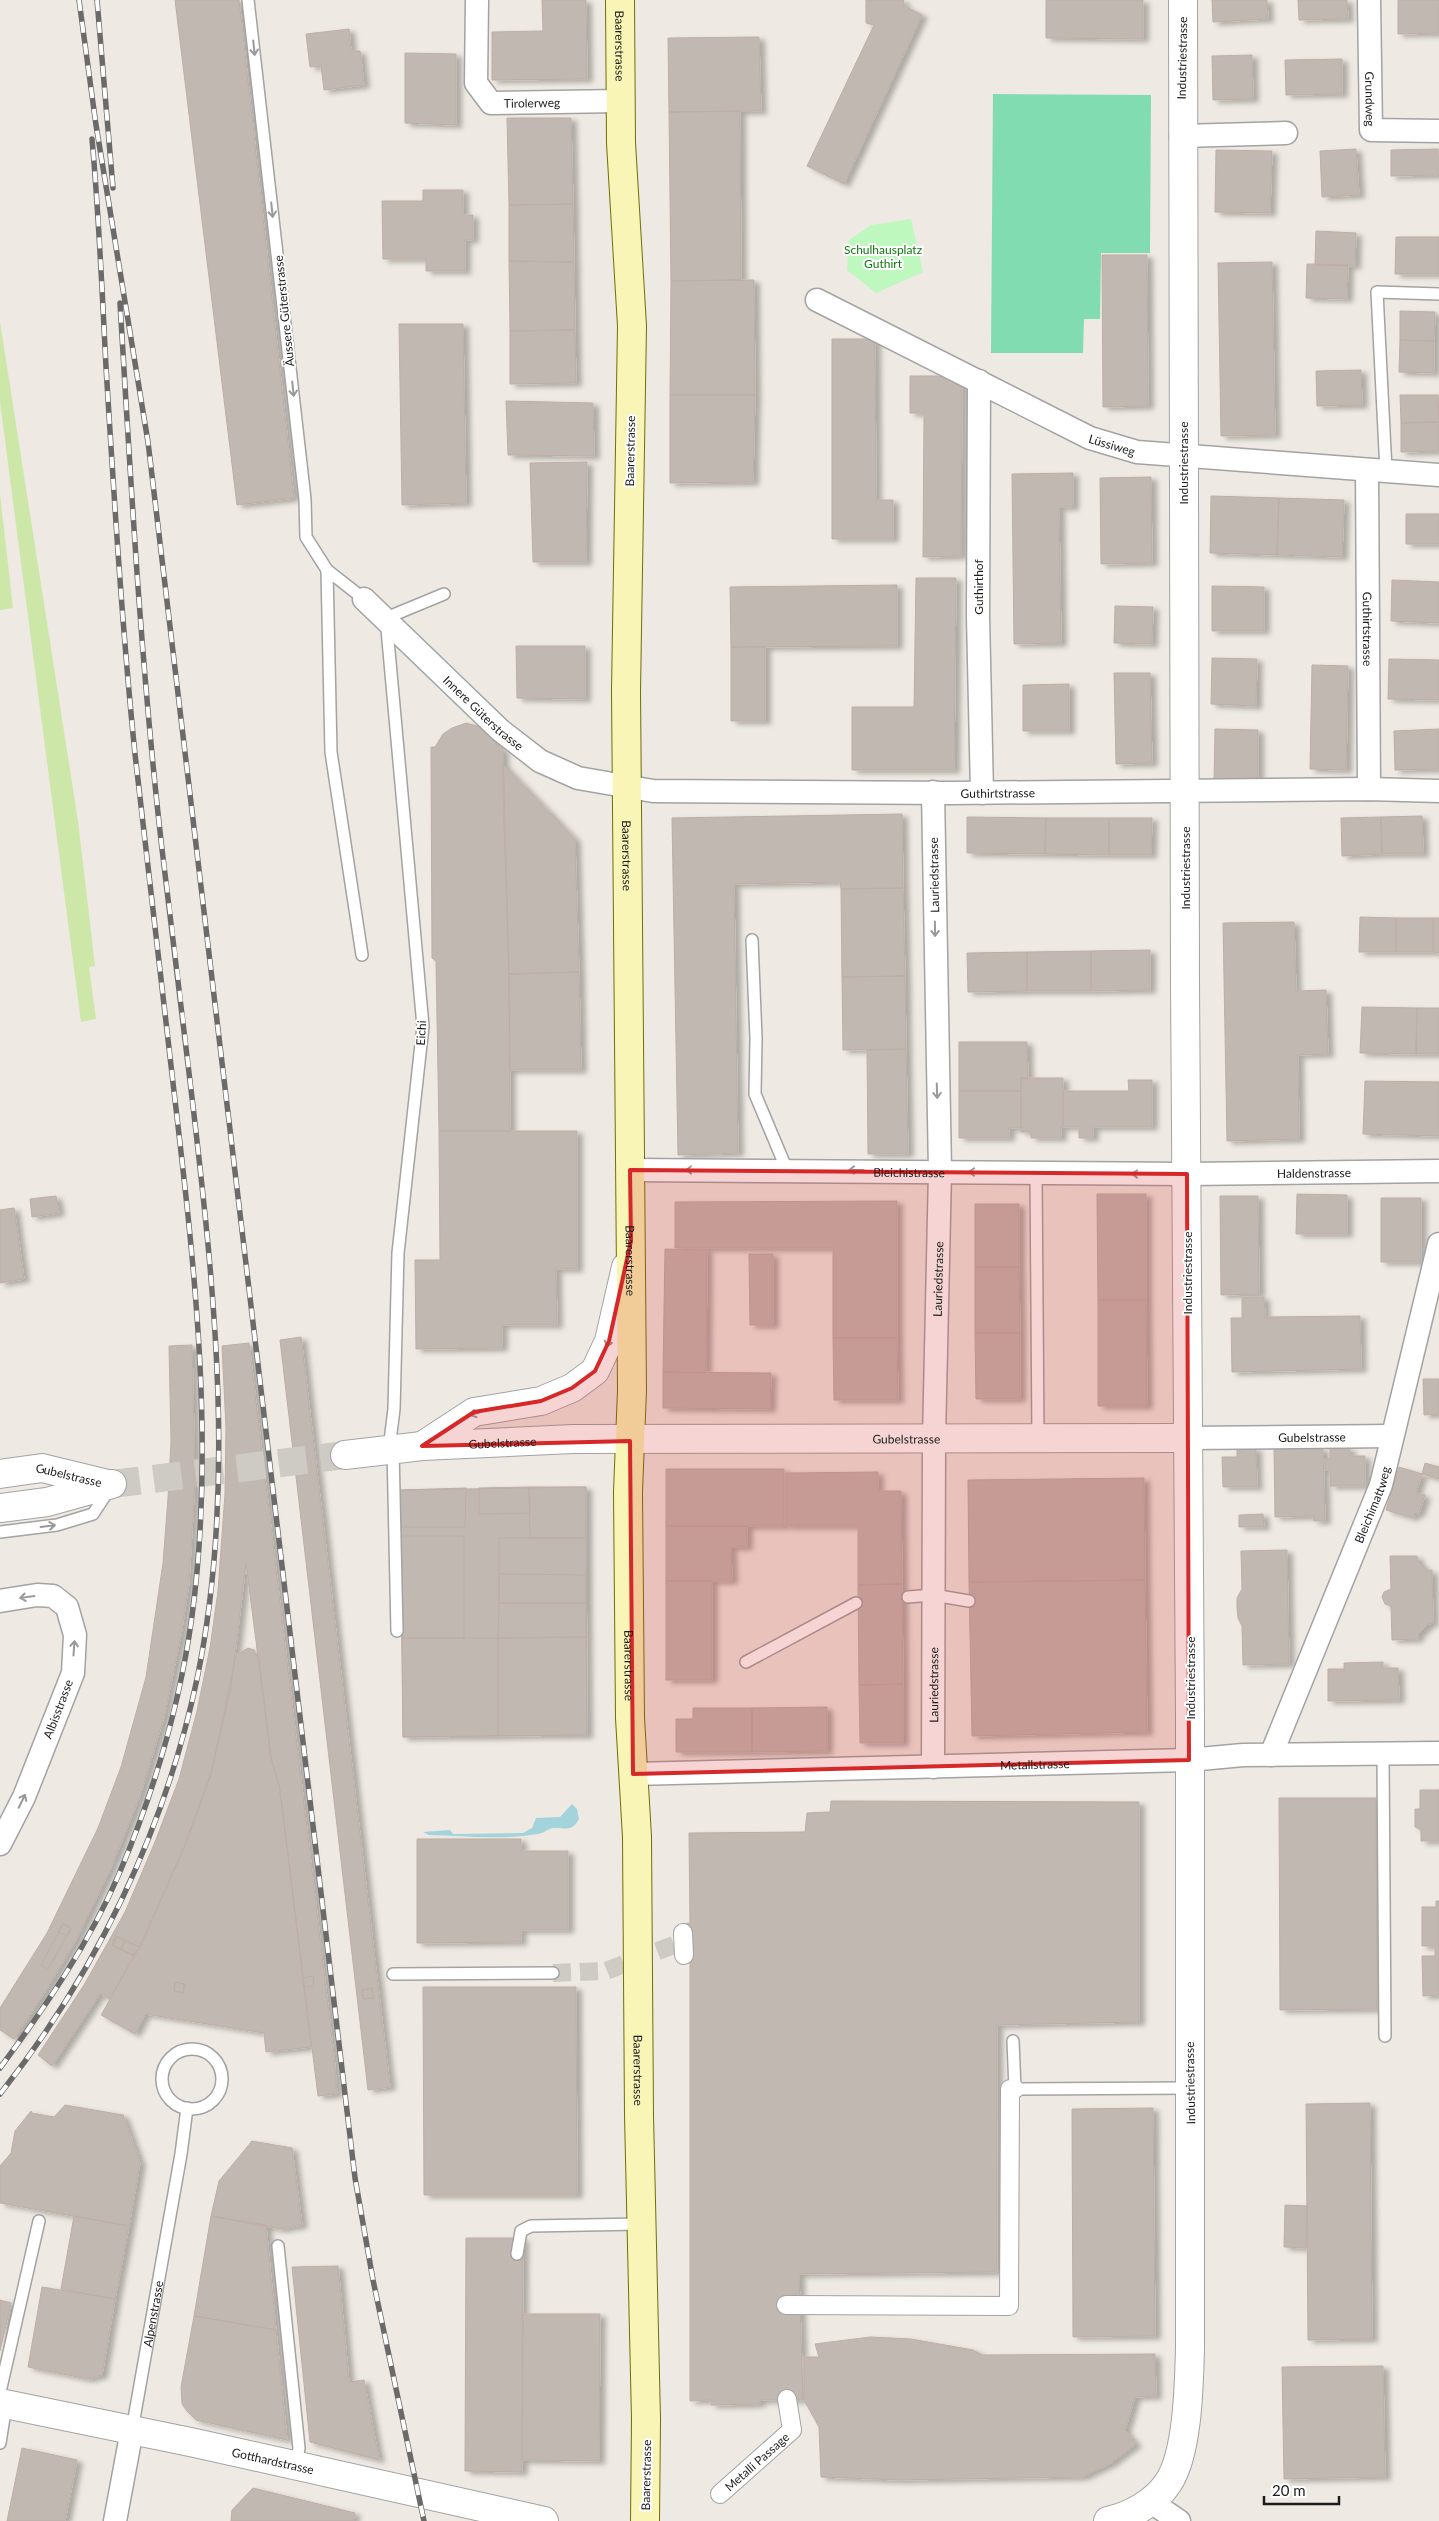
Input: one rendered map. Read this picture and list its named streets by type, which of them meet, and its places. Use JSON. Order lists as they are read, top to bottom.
{
  "streets": {
    "main road": ["Baarerstrasse"],
    "street": [
      "Industriestrasse",
      "Grundweg",
      "Tirolerweg",
      "Lüssiweg",
      "Guthirthof",
      "Guthirtstrasse",
      "Innere Güterstrasse",
      "Lauriedstrasse",
      "Bleichistrasse",
      "Haldenstrasse",
      "Gubelstrasse",
      "Bleichimattweg",
      "Albisstrasse",
      "Metallstrasse",
      "Alpenstrasse",
      "Gotthardstrasse",
      "Metalli Passage"
    ],
    "lane": ["Äussere Güterstrasse", "Eichi"]
  },
  "crossings": [
    ["Baarerstrasse", "Tirolerweg"],
    ["Baarerstrasse", "Guthirtstrasse"],
    ["Baarerstrasse", "Innere Güterstrasse"],
    ["Baarerstrasse", "Bleichistrasse"],
    ["Baarerstrasse", "Gubelstrasse"],
    ["Baarerstrasse", "Metallstrasse"],
    ["Industriestrasse", "Lüssiweg"],
    ["Industriestrasse", "Guthirtstrasse"],
    ["Industriestrasse", "Bleichistrasse"],
    ["Industriestrasse", "Haldenstrasse"],
    ["Industriestrasse", "Gubelstrasse"],
    ["Industriestrasse", "Metallstrasse"],
    ["Äussere Güterstrasse", "Innere Güterstrasse"],
    ["Lüssiweg", "Guthirthof"],
    ["Lüssiweg", "Guthirtstrasse"],
    ["Guthirthof", "Guthirtstrasse"],
    ["Guthirtstrasse", "Innere Güterstrasse"],
    ["Guthirtstrasse", "Lauriedstrasse"],
    ["Innere Güterstrasse", "Eichi"],
    ["Lauriedstrasse", "Bleichistrasse"],
    ["Lauriedstrasse", "Gubelstrasse"],
    ["Lauriedstrasse", "Metallstrasse"],
    ["Eichi", "Gubelstrasse"],
    ["Bleichistrasse", "Haldenstrasse"],
    ["Gubelstrasse", "Bleichimattweg"],
    ["Bleichimattweg", "Metallstrasse"],
    ["Alpenstrasse", "Gotthardstrasse"]
  ],
  "one_way": ["Äussere Güterstrasse", "Lauriedstrasse", "Bleichistrasse"],
  "parks": ["Schulhausplatz Guthirt"],
  "scale_bar": "20 m"
}
